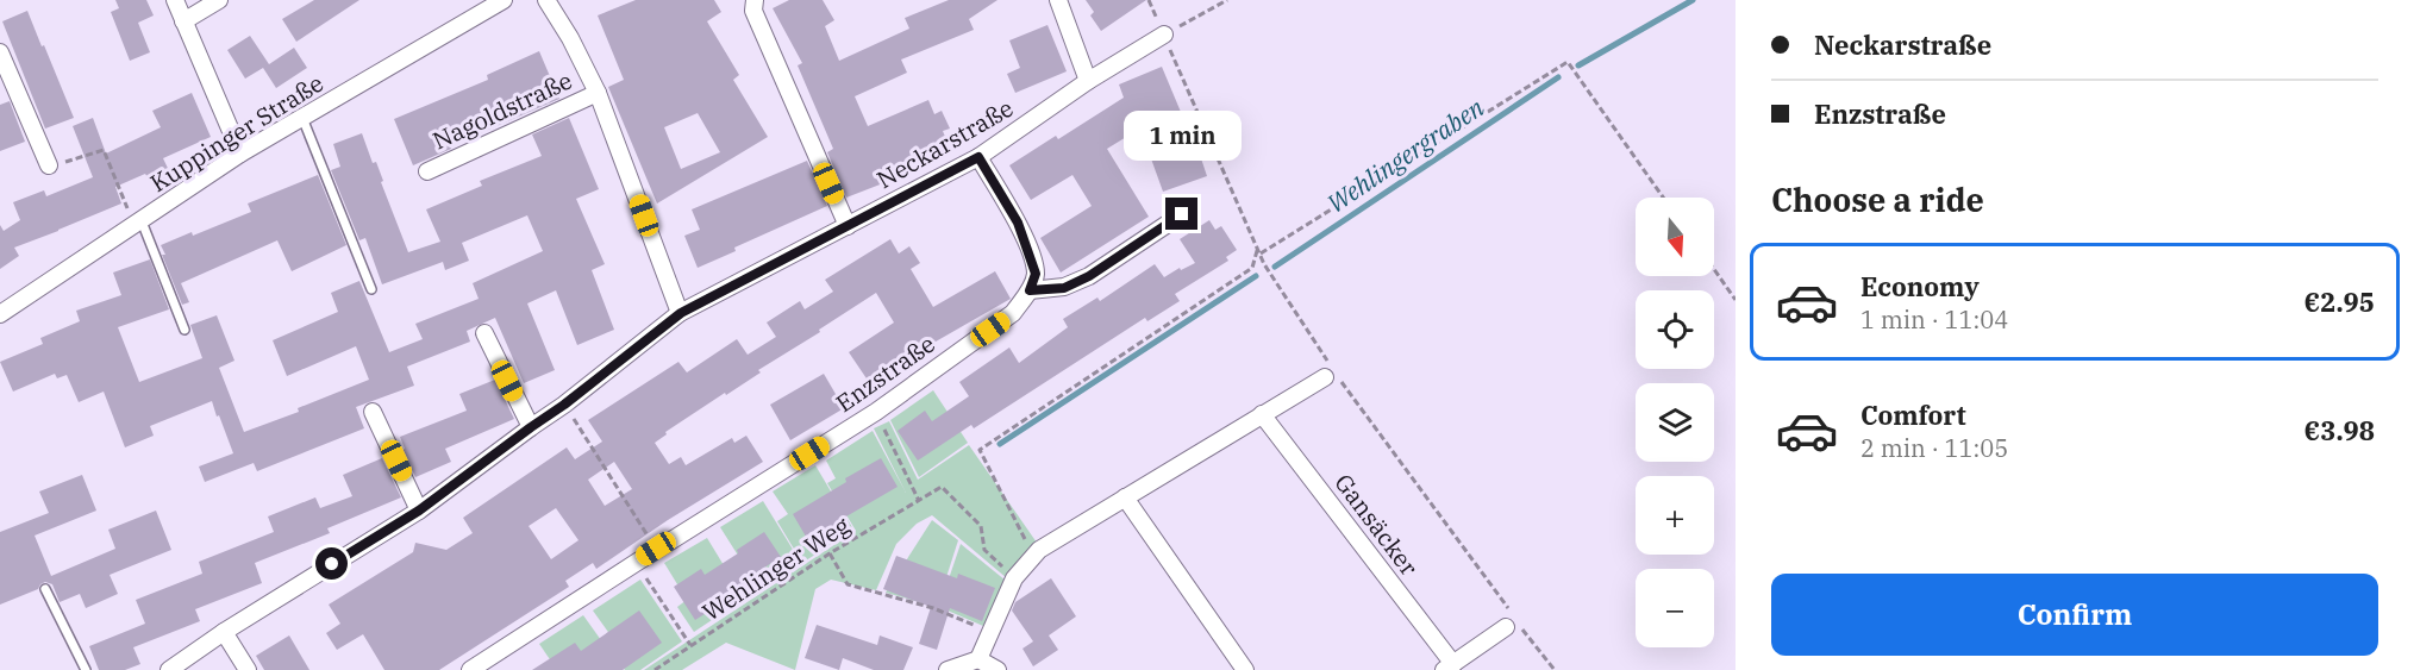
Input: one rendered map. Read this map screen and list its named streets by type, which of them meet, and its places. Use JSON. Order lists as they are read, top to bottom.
{
  "streets": {
    "street": [
      "Nagoldstraße",
      "Kuppinger Straße",
      "Neckarstraße",
      "Enzstraße",
      "Gansäcker"
    ],
    "path": ["Wehlinger Weg"]
  },
  "crossings": [
    ["Nagoldstraße", "Neckarstraße"]
  ],
  "water": ["Wehlingergraben"],
  "north": "bottom",
  "page": {
    "banner": ["Neckarstraße", "Enzstraße"],
    "bubble": "1 min",
    "heading": "Choose a ride",
    "map_buttons": ["+", "−"],
    "list": [
      {
        "name": "Economy",
        "note": "1 min · 11:04",
        "value": "€2.95"
      },
      {
        "name": "Comfort",
        "note": "2 min · 11:05",
        "value": "€3.98"
      }
    ],
    "buttons": "Confirm"
  }
}
